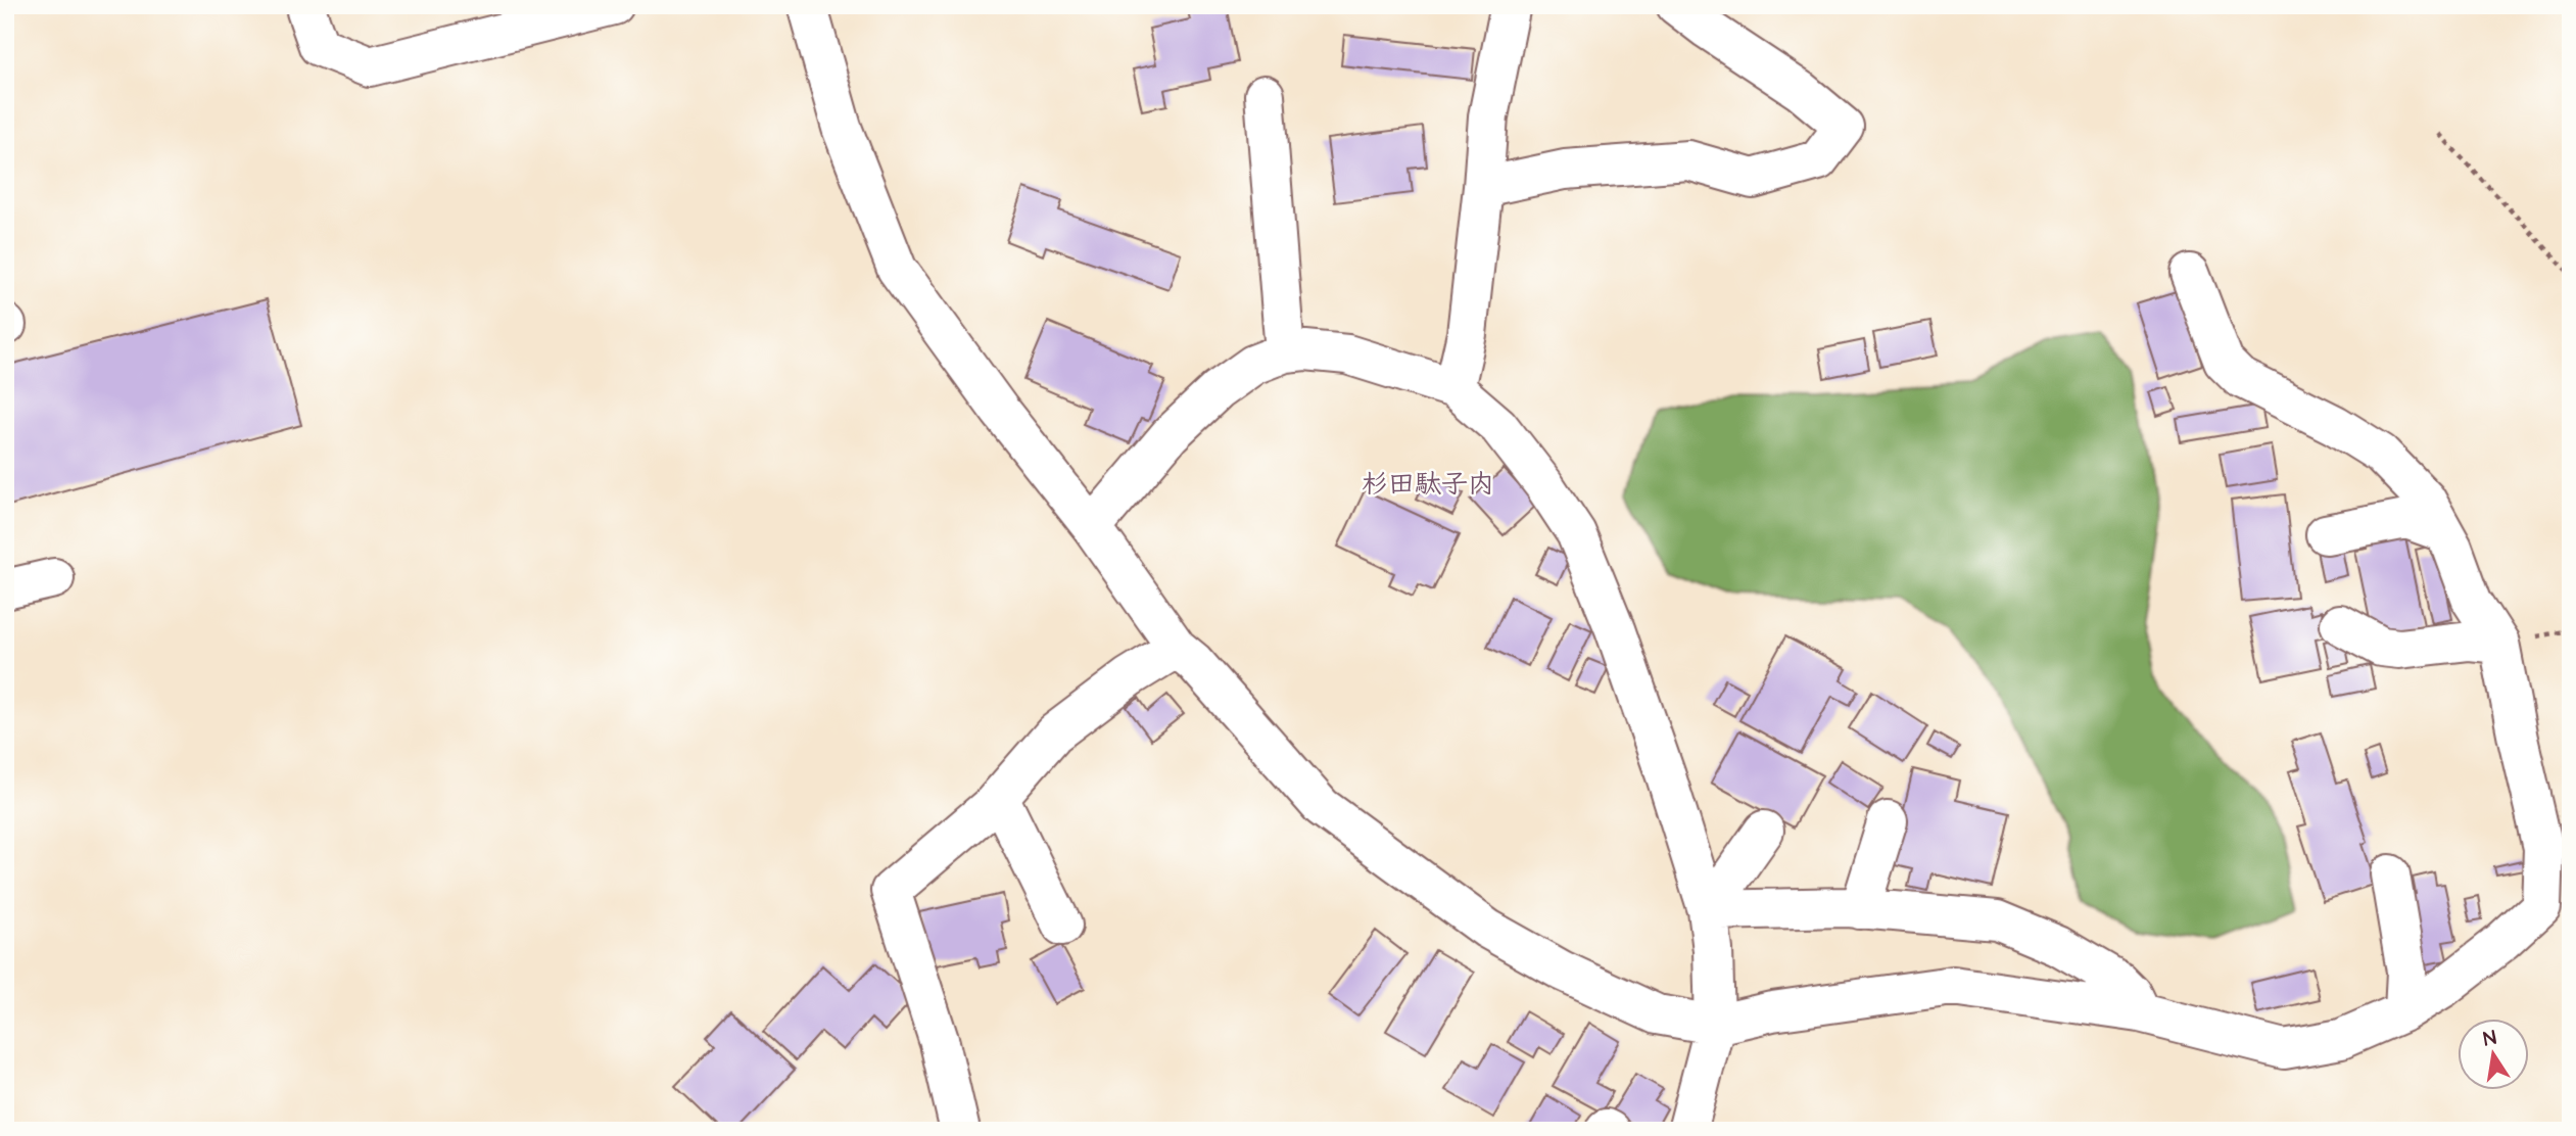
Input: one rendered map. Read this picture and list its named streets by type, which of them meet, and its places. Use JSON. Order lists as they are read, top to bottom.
{
  "districts": ["杉田駄子内"],
  "north": "top"
}
